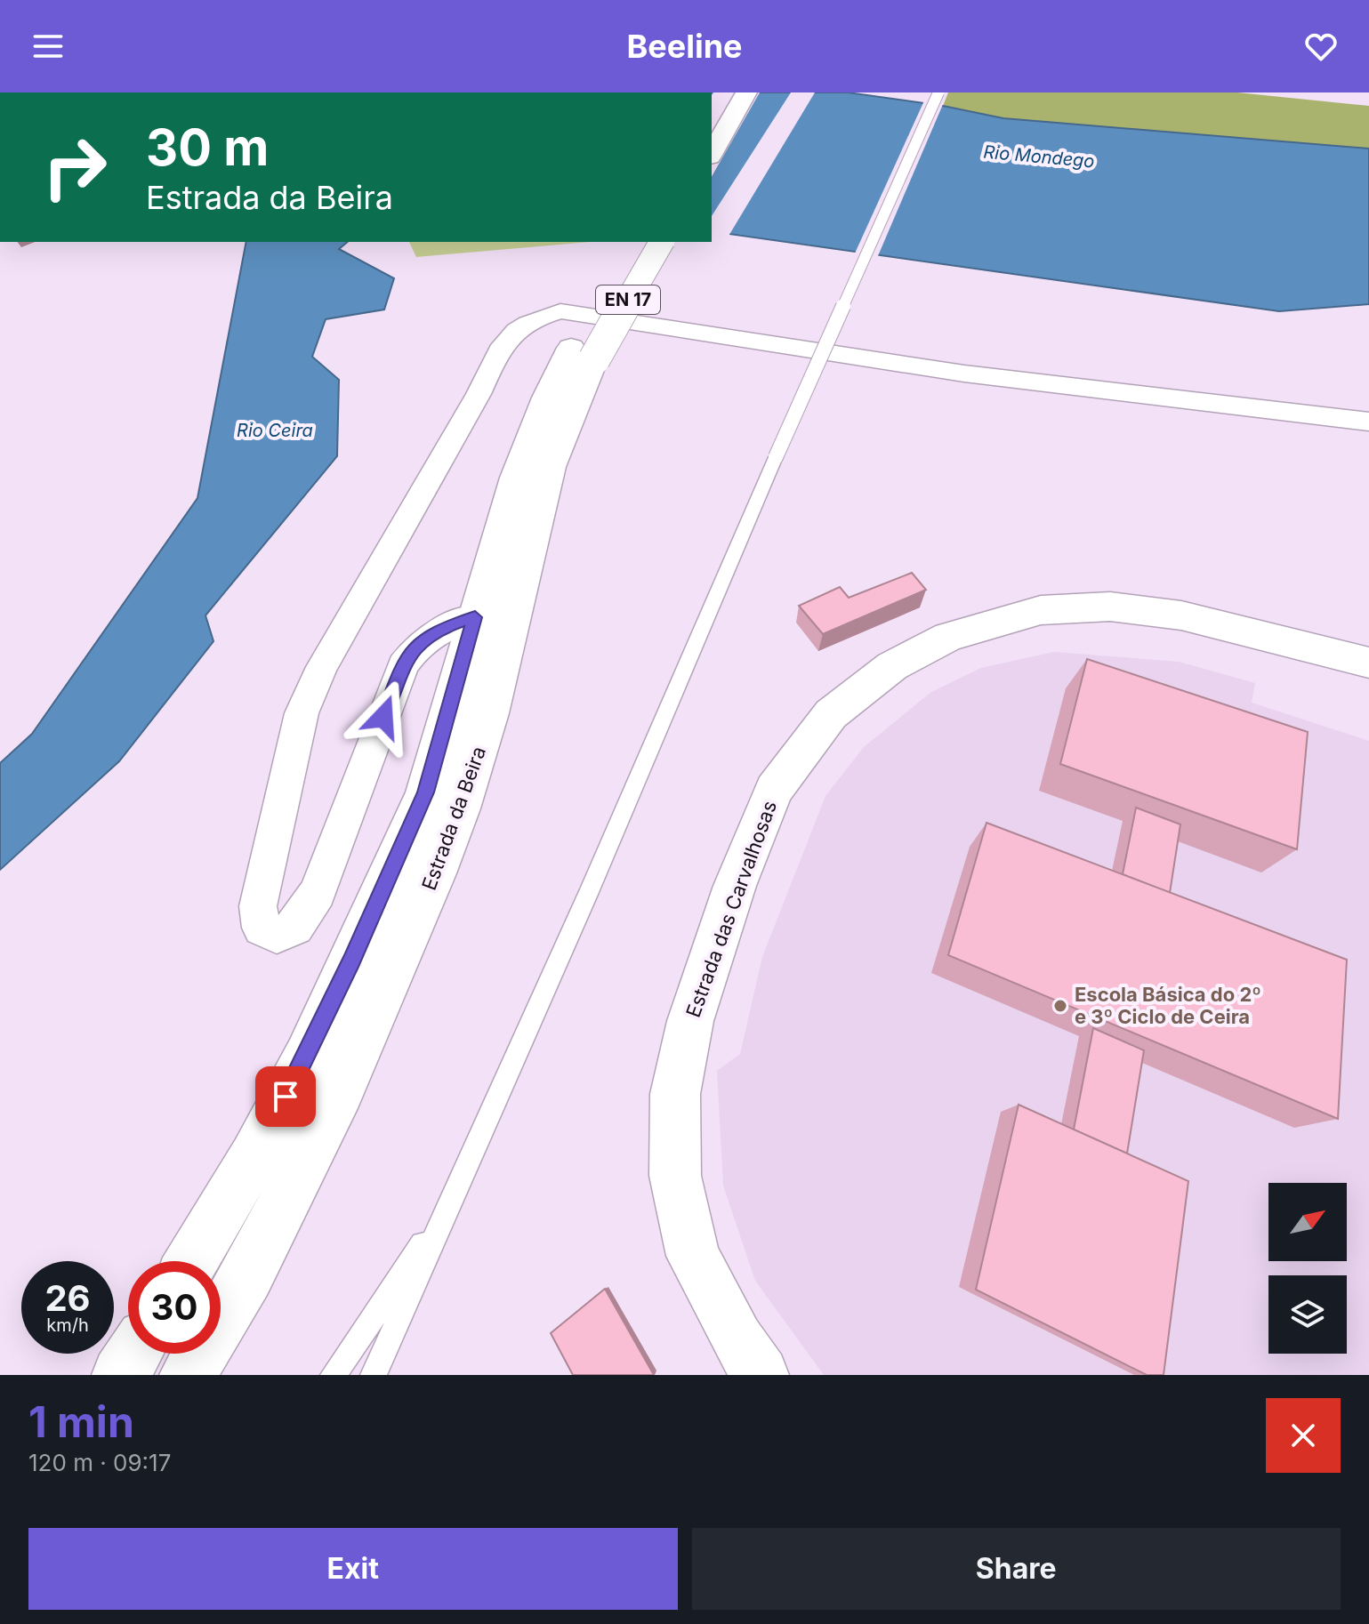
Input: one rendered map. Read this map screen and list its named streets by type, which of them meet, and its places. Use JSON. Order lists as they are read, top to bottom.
{
  "streets": {
    "main road": ["EN 17", "Estrada da Beira", "Estrada das Carvalhosas"]
  },
  "water": ["Rio Mondego", "Rio Ceira"],
  "places": ["Escola Básica do 2º e 3º Ciclo de Ceira"],
  "north": "top right",
  "page": {
    "header": "Beeline",
    "turn": ["30 m", "Estrada da Beira"],
    "speed": "26 km/h",
    "limit": "30",
    "heading": ["1 min", "120 m · 09:17"],
    "buttons": ["Exit", "Share"]
  }
}
